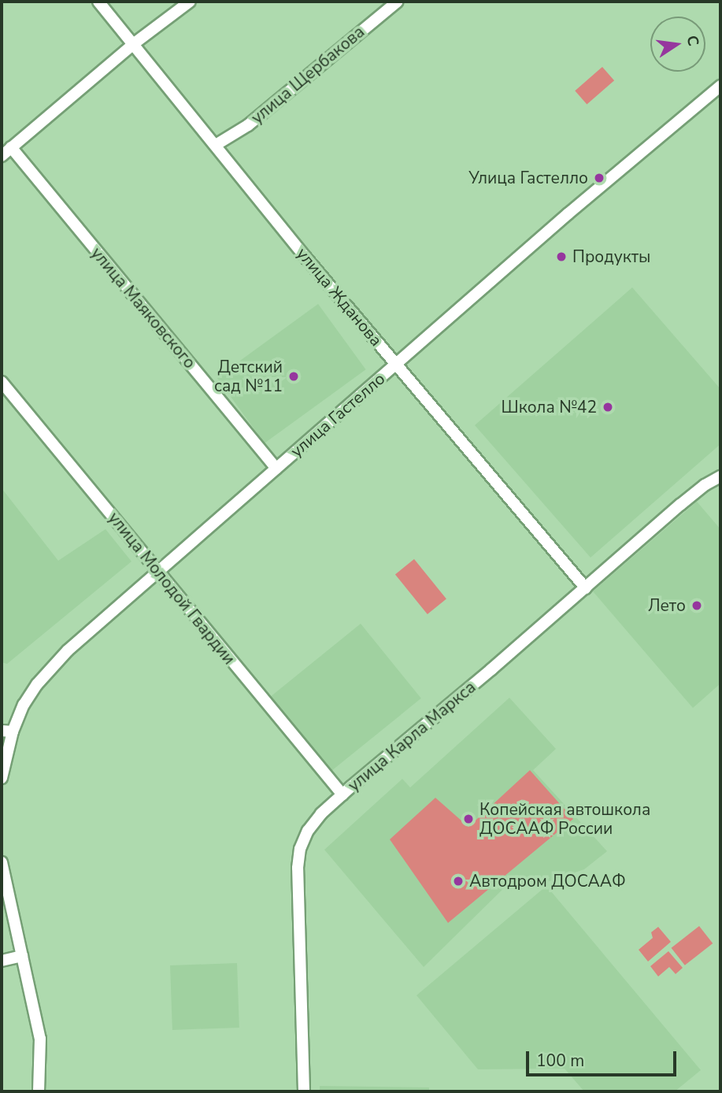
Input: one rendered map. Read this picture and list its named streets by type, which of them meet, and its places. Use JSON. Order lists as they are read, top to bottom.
{
  "streets": {
    "street": [
      "улица Щербакова",
      "улица Жданова",
      "улица Маяковского",
      "улица Гастелло",
      "улица Молодой Гвардии",
      "улица Карла Маркса"
    ]
  },
  "crossings": [
    ["улица Щербакова", "улица Жданова"],
    ["улица Жданова", "улица Гастелло"],
    ["улица Жданова", "улица Карла Маркса"],
    ["улица Маяковского", "улица Гастелло"],
    ["улица Гастелло", "улица Молодой Гвардии"],
    ["улица Молодой Гвардии", "улица Карла Маркса"]
  ],
  "places": [
    "Улица Гастелло",
    "Продукты",
    "Детский сад №11",
    "Школа №42",
    "Лето",
    "Копейская автошкола ДОСААФ России",
    "Автодром ДОСААФ"
  ],
  "scale_bar": "100 m",
  "north": "right"
}
